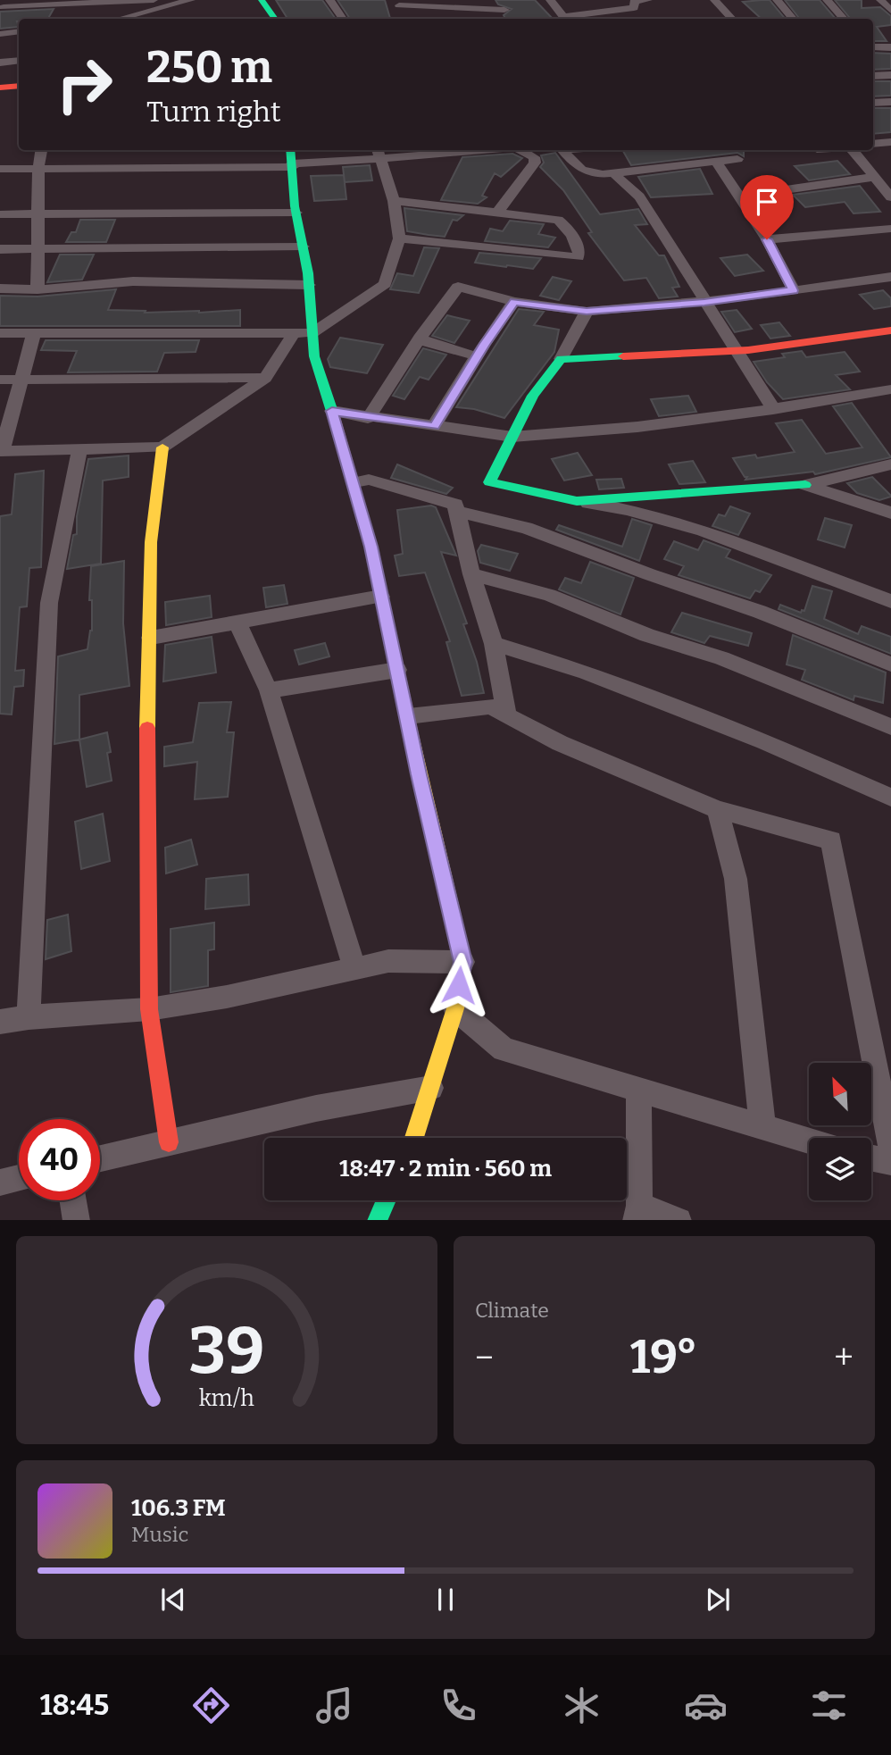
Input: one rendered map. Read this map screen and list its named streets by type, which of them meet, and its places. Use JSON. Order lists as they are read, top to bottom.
{
  "north": "top left",
  "page": {
    "turn": ["250 m", "Turn right"],
    "limit": "40",
    "trip": "18:47 · 2 min · 560 m",
    "tile": "Climate",
    "heat": ["−", "19°", "+"],
    "song": ["106.3 FM", "Music"],
    "tabs": "18:45",
    "gauge": ["39", "km/h"]
  }
}
